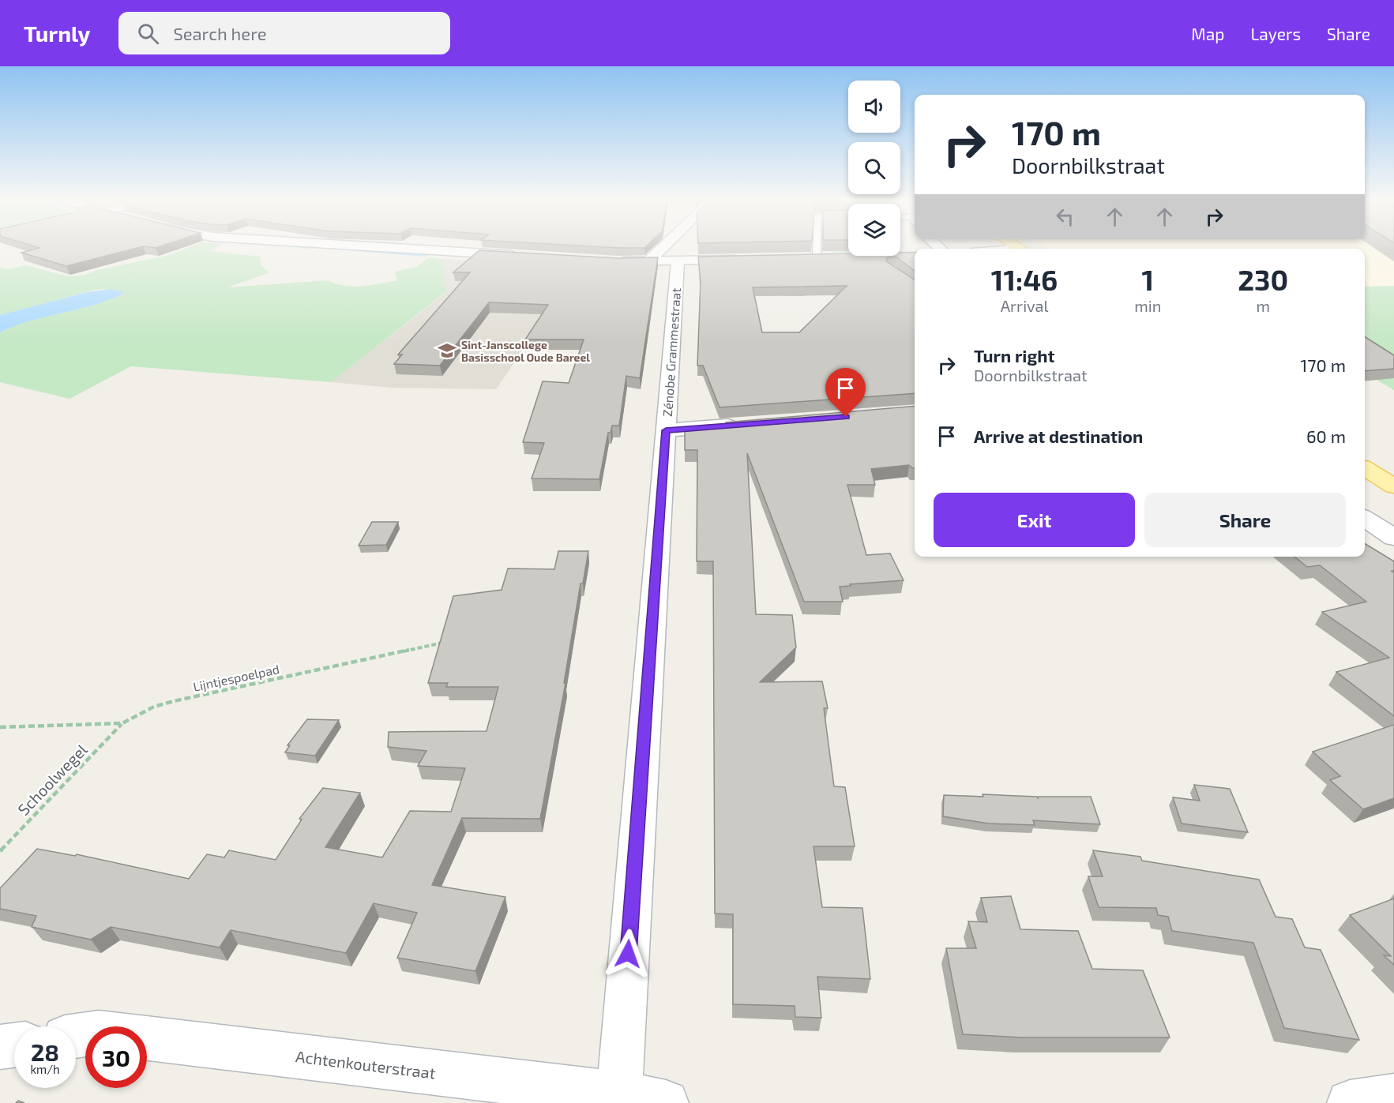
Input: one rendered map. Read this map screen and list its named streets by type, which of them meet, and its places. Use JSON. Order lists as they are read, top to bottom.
{
  "streets": {
    "street": ["Zénobe Grammestraat", "Achtenkouterstraat"],
    "path": ["Lijntjespoelpad", "Schoolwegel"]
  },
  "crossings": [
    ["Zénobe Grammestraat", "Achtenkouterstraat"],
    ["Lijntjespoelpad", "Schoolwegel"]
  ],
  "places": {
    "school or university": ["Sint-Janscollege Basisschool Oude Bareel"]
  },
  "page": {
    "header": "Turnly",
    "search": "Search here",
    "nav": ["Map", "Layers", "Share"],
    "turn": ["170 m", "Doornbilkstraat"],
    "eta": [
      "11:46",
      "Arrival",
      "1",
      "min",
      "230",
      "m"
    ],
    "list": [
      {
        "name": "Turn right",
        "note": "Doornbilkstraat",
        "value": "170 m"
      },
      {
        "name": "Arrive at destination",
        "value": "60 m"
      }
    ],
    "buttons": ["Exit", "Share"],
    "speed": "28 km/h",
    "limit": "30"
  }
}
